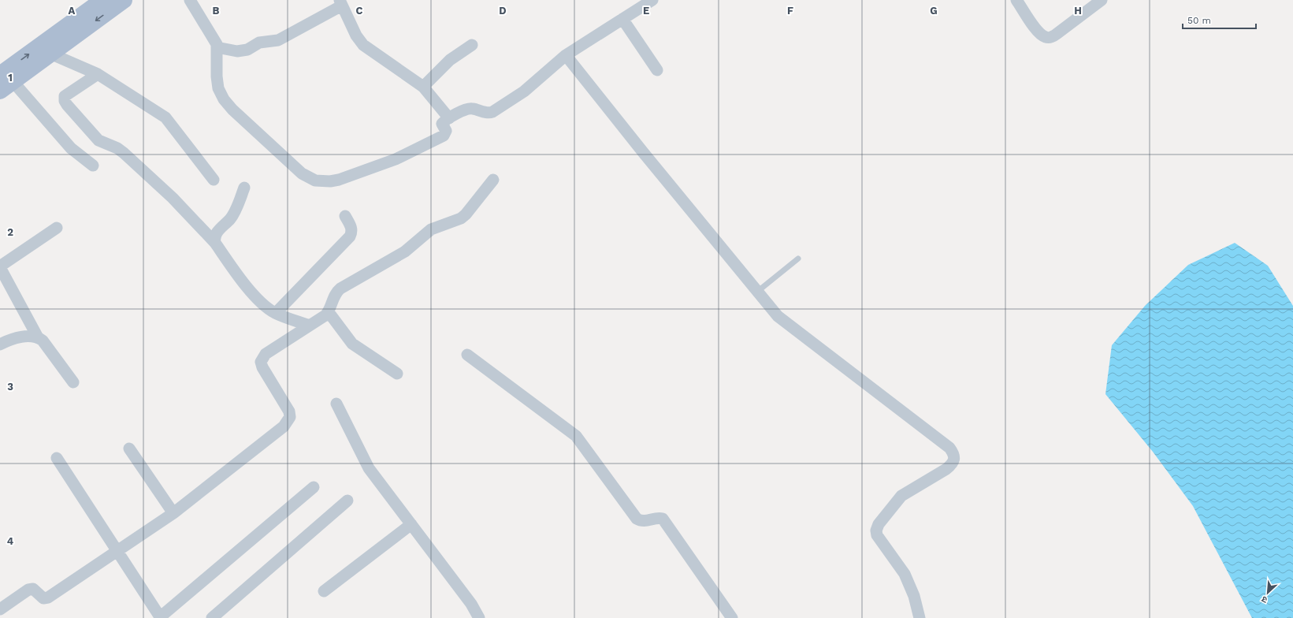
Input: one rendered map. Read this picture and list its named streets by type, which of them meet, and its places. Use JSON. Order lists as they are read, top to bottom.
{
  "scale_bar": "50 m",
  "north": "bottom left",
  "grid": {
    "columns": [
      "A",
      "B",
      "C",
      "D",
      "E",
      "F",
      "G",
      "H"
    ],
    "rows": [
      "1",
      "2",
      "3",
      "4"
    ]
  }
}
